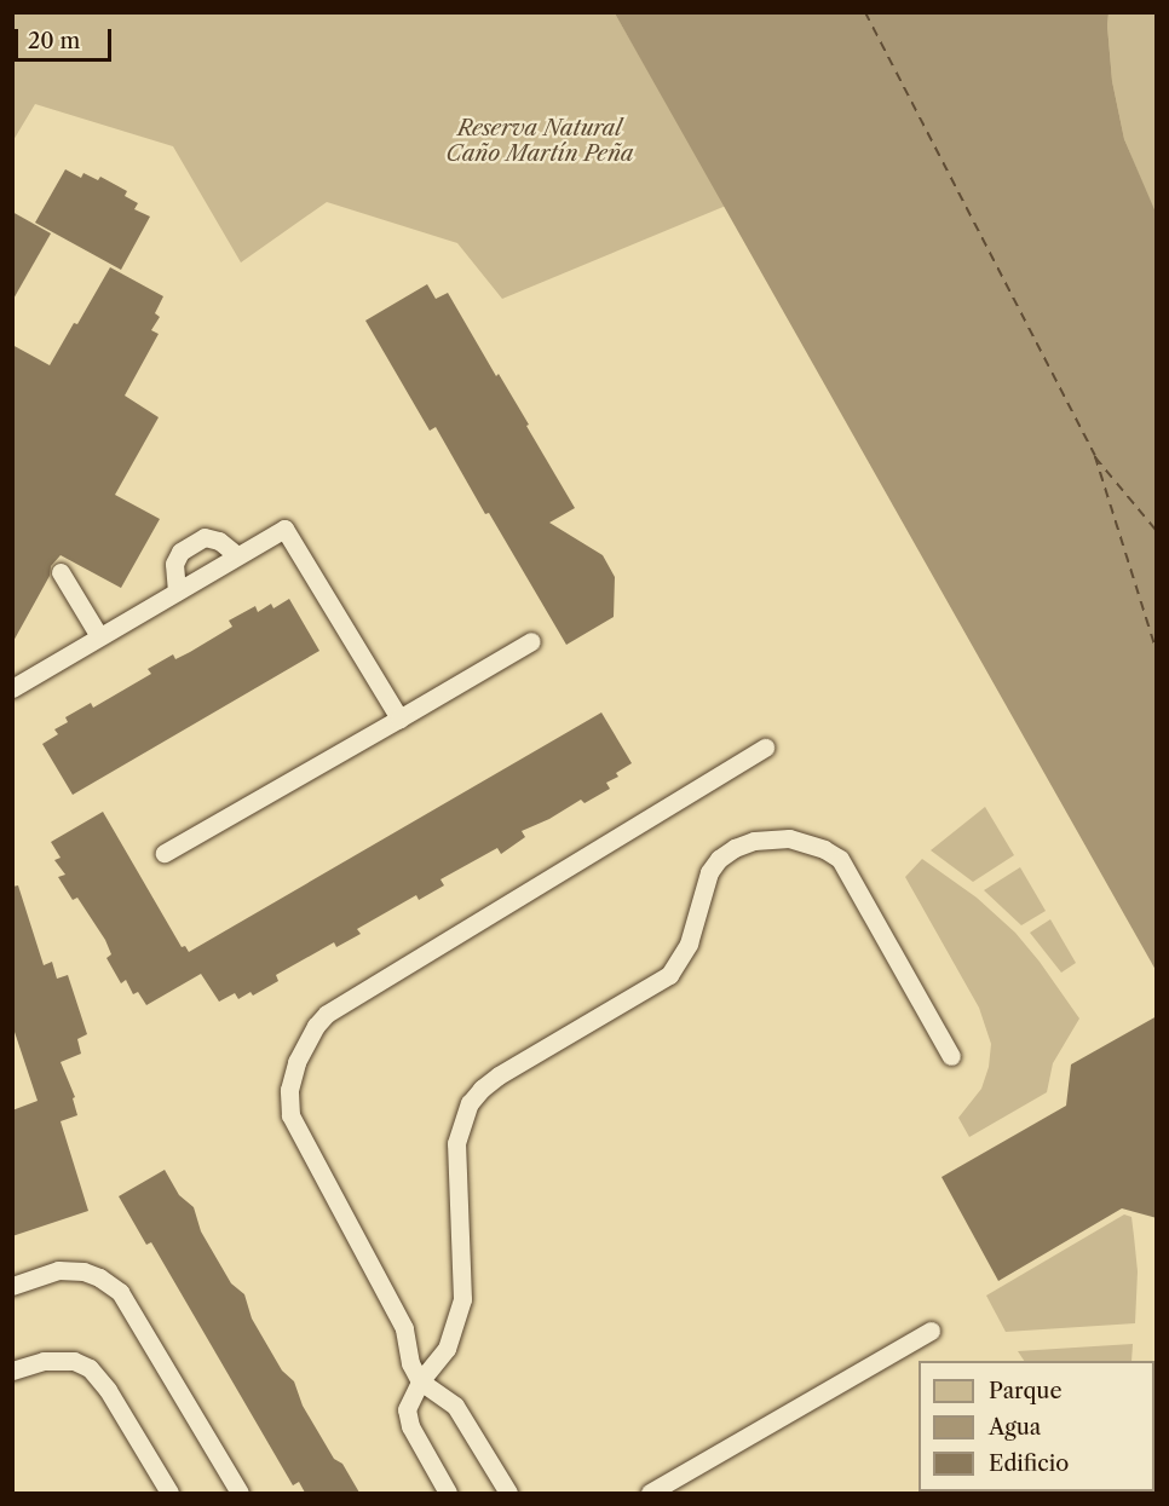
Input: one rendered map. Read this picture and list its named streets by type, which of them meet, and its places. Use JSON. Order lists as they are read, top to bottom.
{
  "parks": ["Reserva Natural Caño Martín Peña"],
  "legend": ["Parque", "Agua", "Edificio"],
  "scale_bar": "20 m"
}
